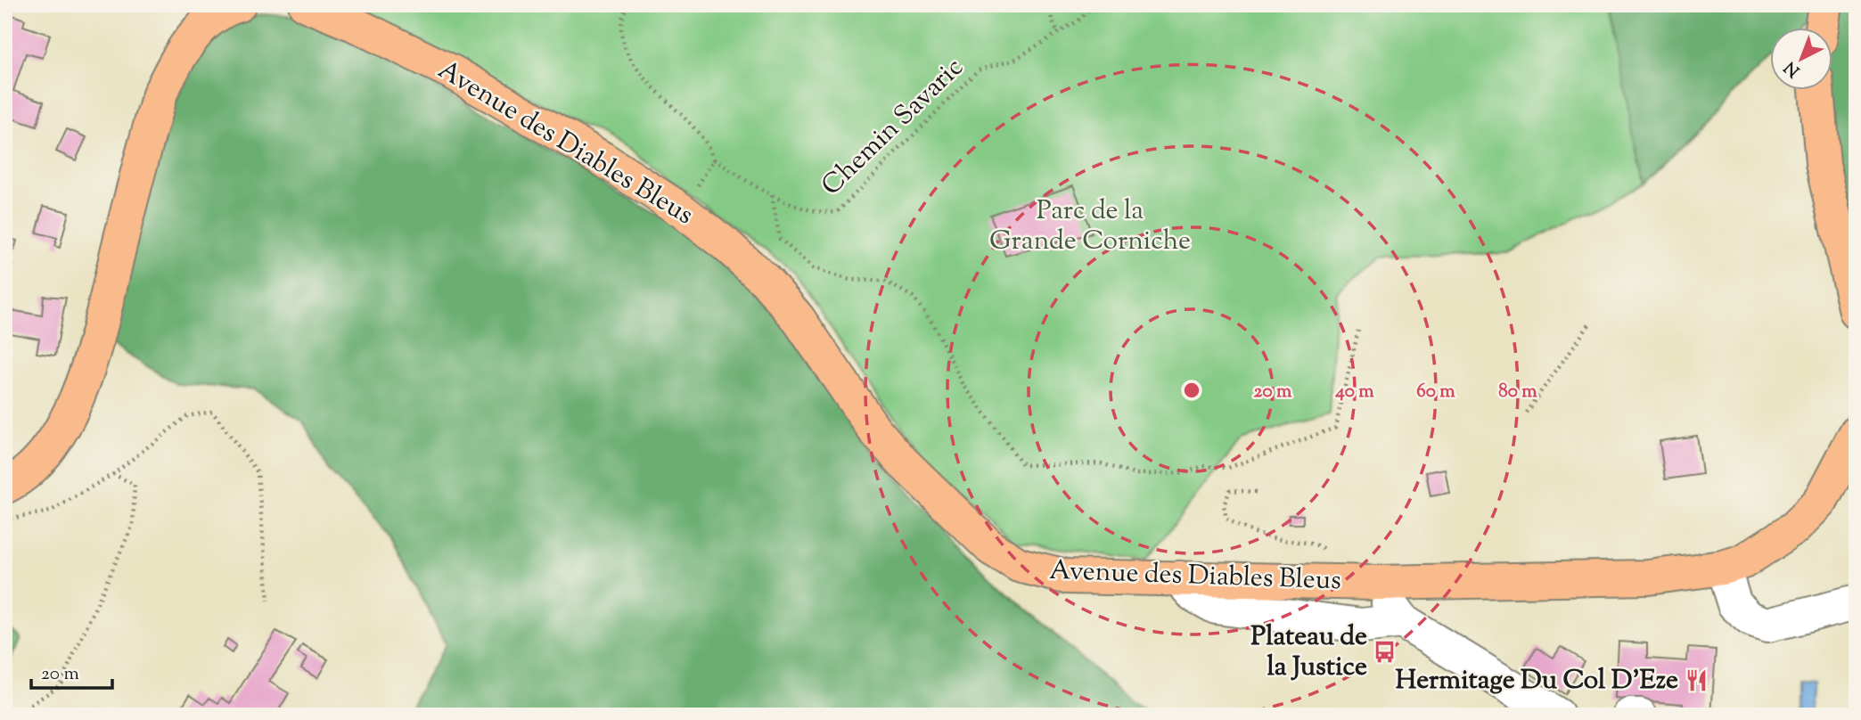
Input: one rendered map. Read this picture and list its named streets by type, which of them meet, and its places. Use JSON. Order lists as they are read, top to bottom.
{
  "streets": {
    "main road": ["Avenue des Diables Bleus"],
    "path": ["Chemin Savaric"]
  },
  "parks": ["Parc de la Grande Corniche"],
  "places": {
    "bus stop": ["Plateau de la Justice"],
    "restaurant": ["Hermitage Du Col D'Eze"]
  },
  "scale_bar": "20 m",
  "north": "bottom left",
  "rings": [
    "20 m",
    "40 m",
    "60 m",
    "80 m"
  ]
}
